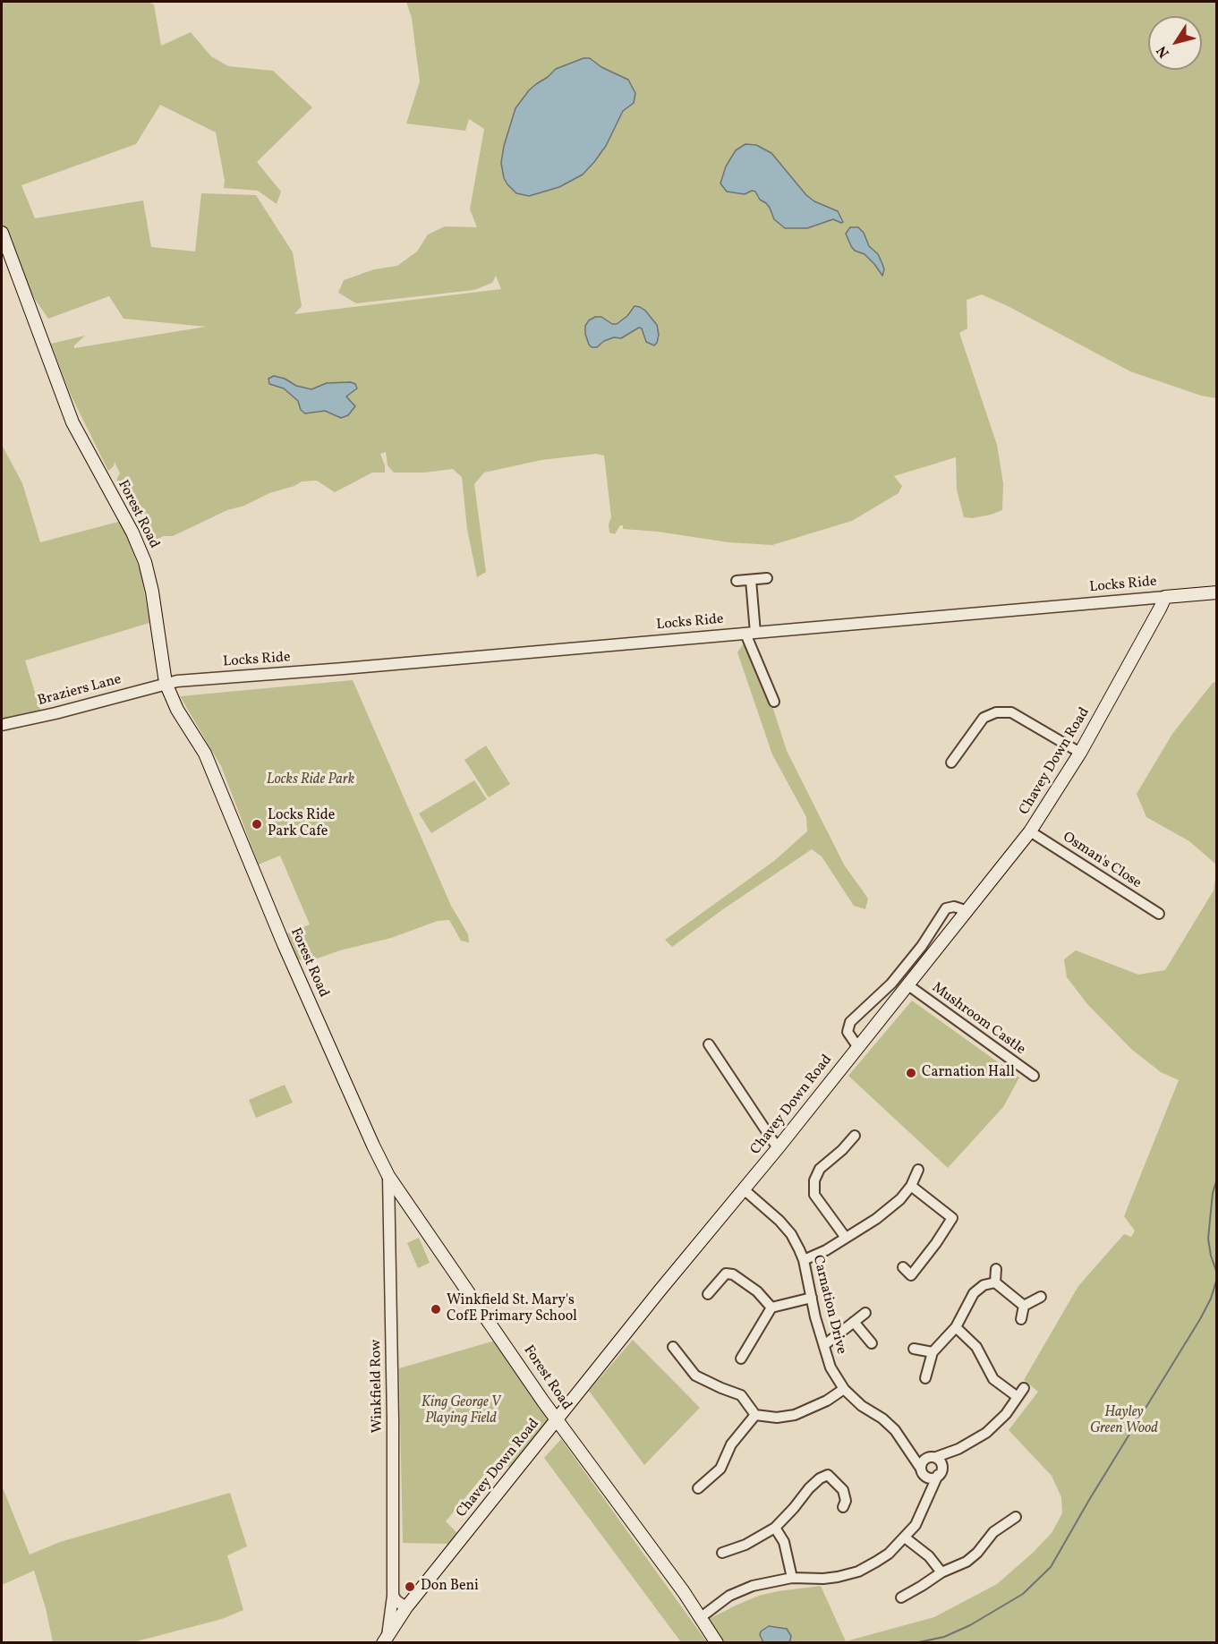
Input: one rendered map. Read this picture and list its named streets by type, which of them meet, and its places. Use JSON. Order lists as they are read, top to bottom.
{
  "streets": {
    "main road": [
      "Forest Road",
      "Locks Ride",
      "Chavey Down Road",
      "Winkfield Row"
    ],
    "street": [
      "Braziers Lane",
      "Osman's Close",
      "Mushroom Castle",
      "Carnation Drive"
    ]
  },
  "crossings": [
    ["Forest Road", "Locks Ride"],
    ["Forest Road", "Braziers Lane"],
    ["Forest Road", "Chavey Down Road"],
    ["Forest Road", "Winkfield Row"],
    ["Locks Ride", "Braziers Lane"],
    ["Locks Ride", "Chavey Down Road"],
    ["Chavey Down Road", "Osman's Close"],
    ["Chavey Down Road", "Mushroom Castle"],
    ["Chavey Down Road", "Carnation Drive"],
    ["Chavey Down Road", "Winkfield Row"]
  ],
  "parks": ["Locks Ride Park", "King George V Playing Field", "Hayley Green Wood"],
  "places": [
    "Locks Ride Park Cafe",
    "Carnation Hall",
    "Winkfield St. Mary's CofE Primary School",
    "Don Beni"
  ],
  "north": "bottom left"
}
